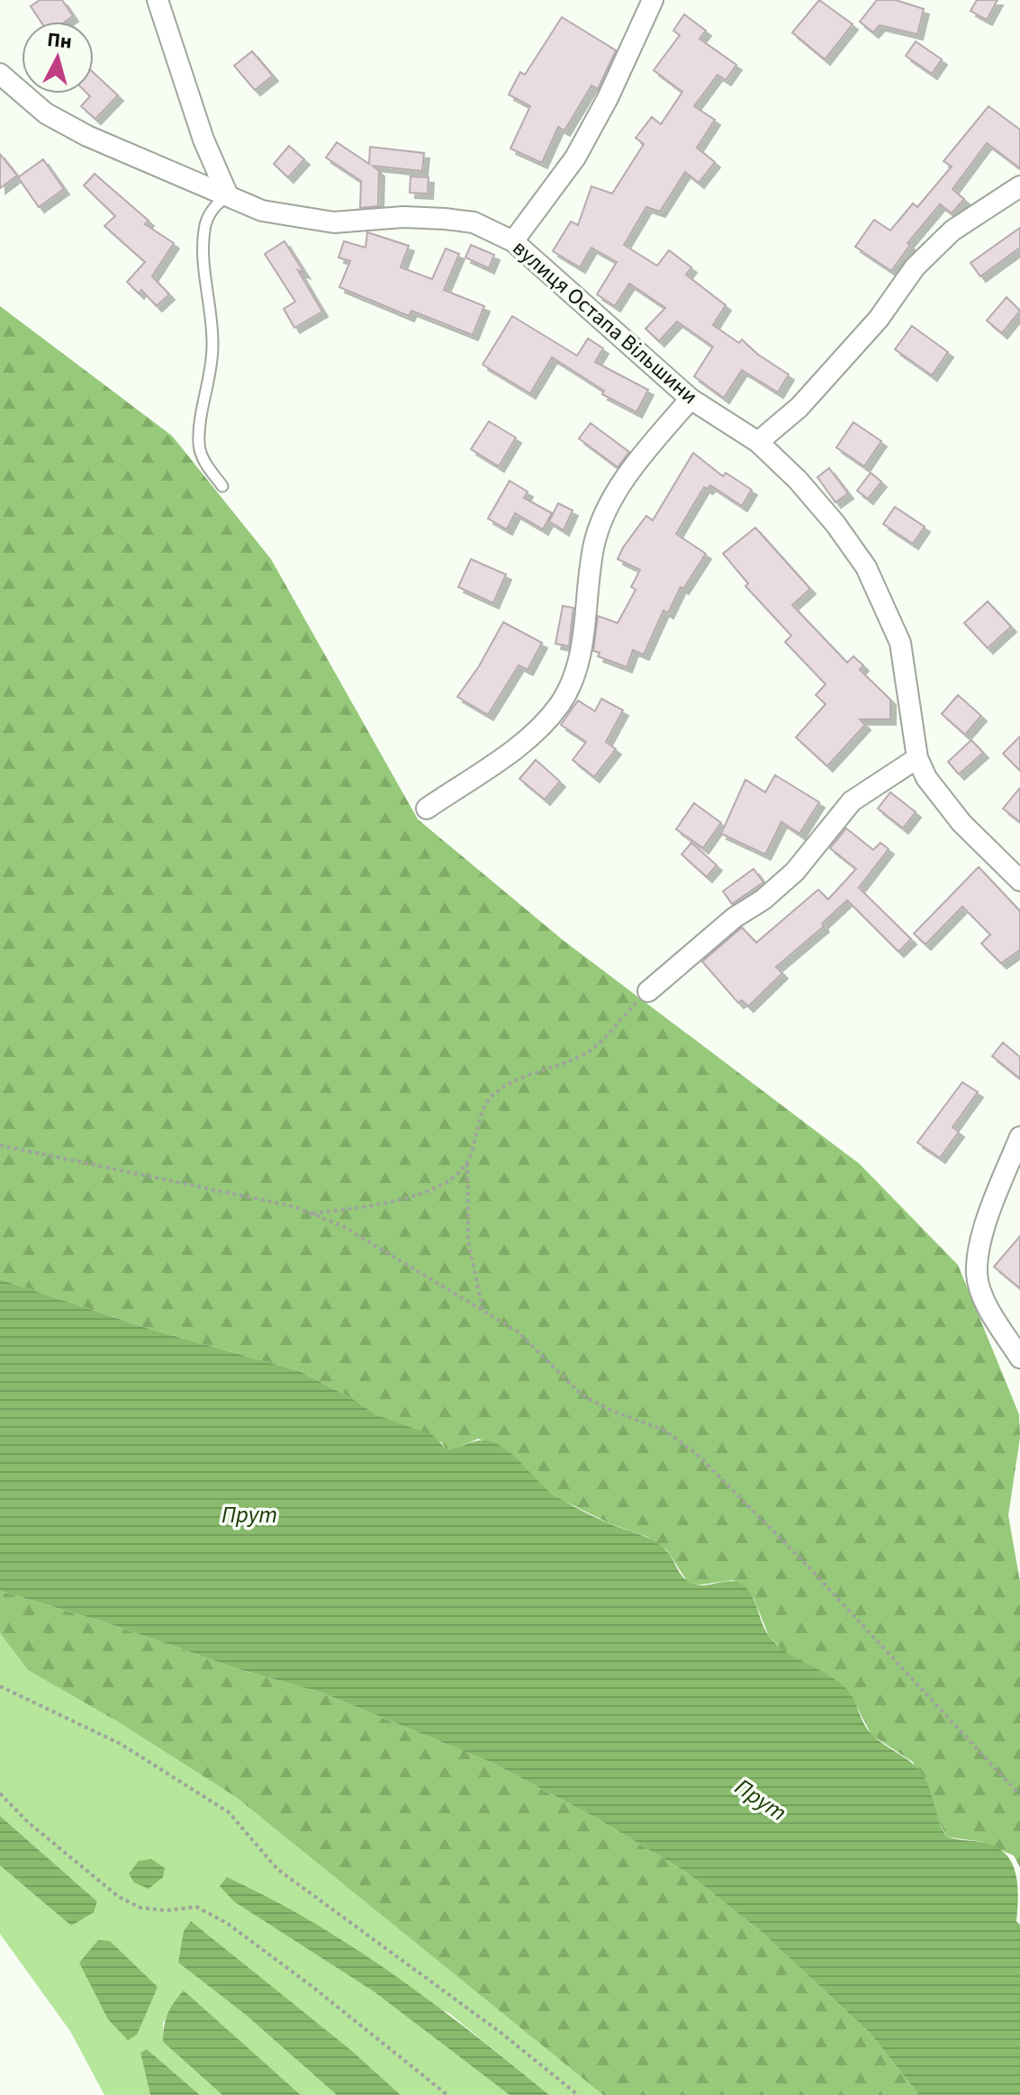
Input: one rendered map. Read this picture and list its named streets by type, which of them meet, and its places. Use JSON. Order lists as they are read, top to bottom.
{
  "streets": {
    "street": ["вулиця Остапа Вільшини"]
  },
  "water": ["Прут"],
  "north": "top"
}
